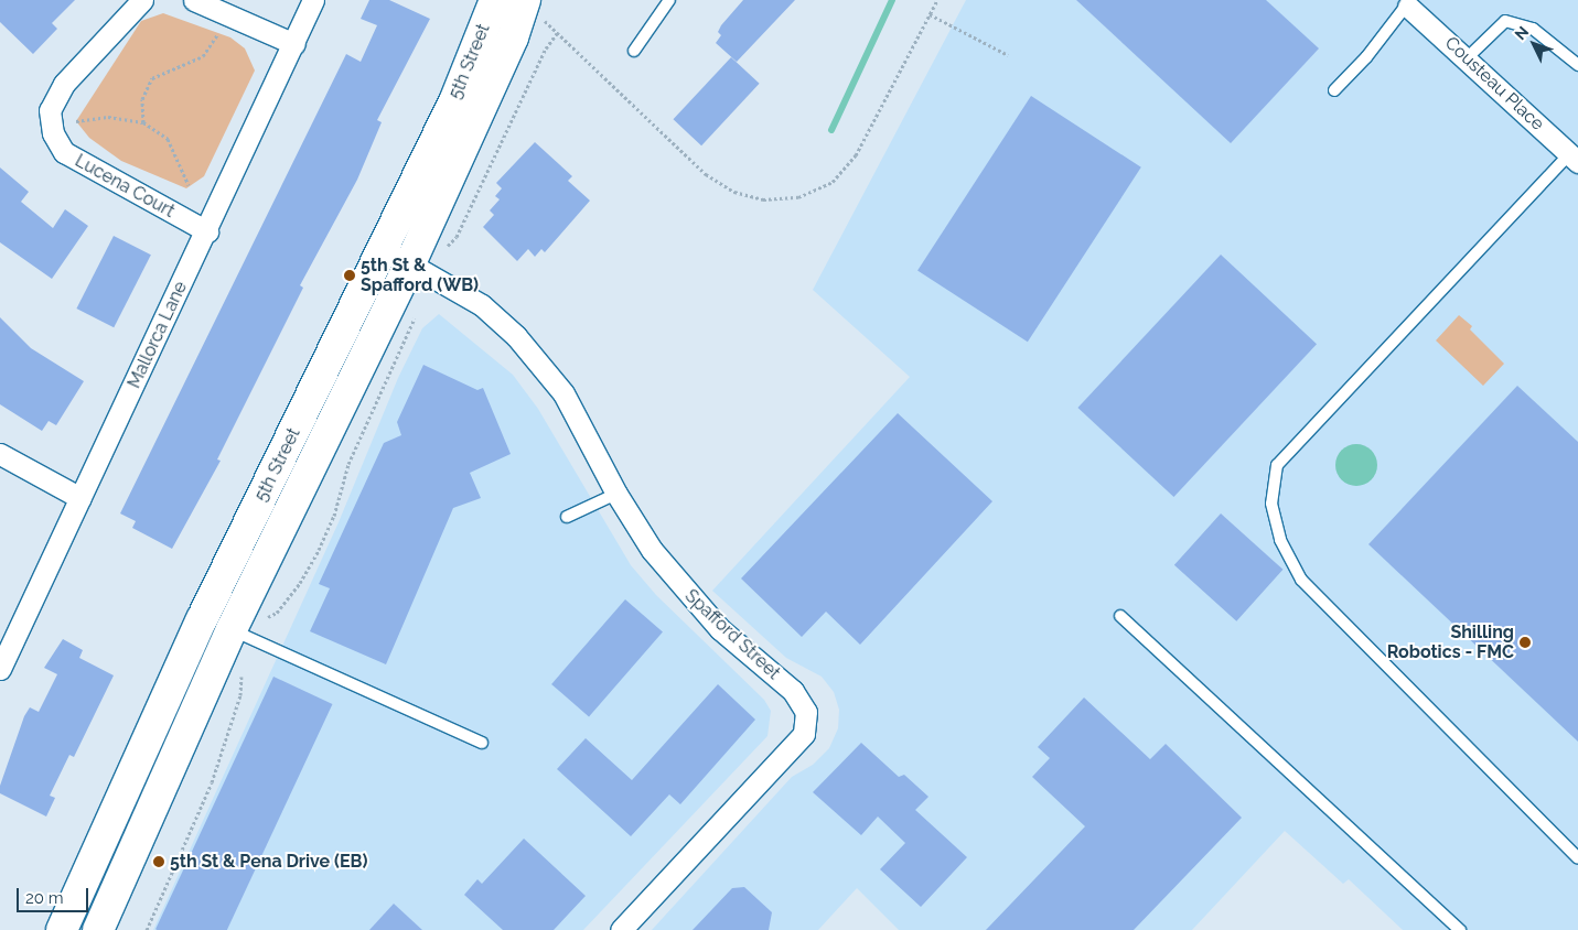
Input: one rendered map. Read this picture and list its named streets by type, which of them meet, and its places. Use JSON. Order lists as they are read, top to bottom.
{
  "streets": {
    "main road": ["5th Street"],
    "street": [
      "Cousteau Place",
      "Lucena Court",
      "Mallorca Lane",
      "Spafford Street"
    ]
  },
  "crossings": [
    ["5th Street", "Spafford Street"],
    ["Lucena Court", "Mallorca Lane"]
  ],
  "places": ["5th St & Spafford (WB)", "Shilling Robotics - FMC", "5th St & Pena Drive (EB)"],
  "scale_bar": "20 m",
  "north": "top left"
}
